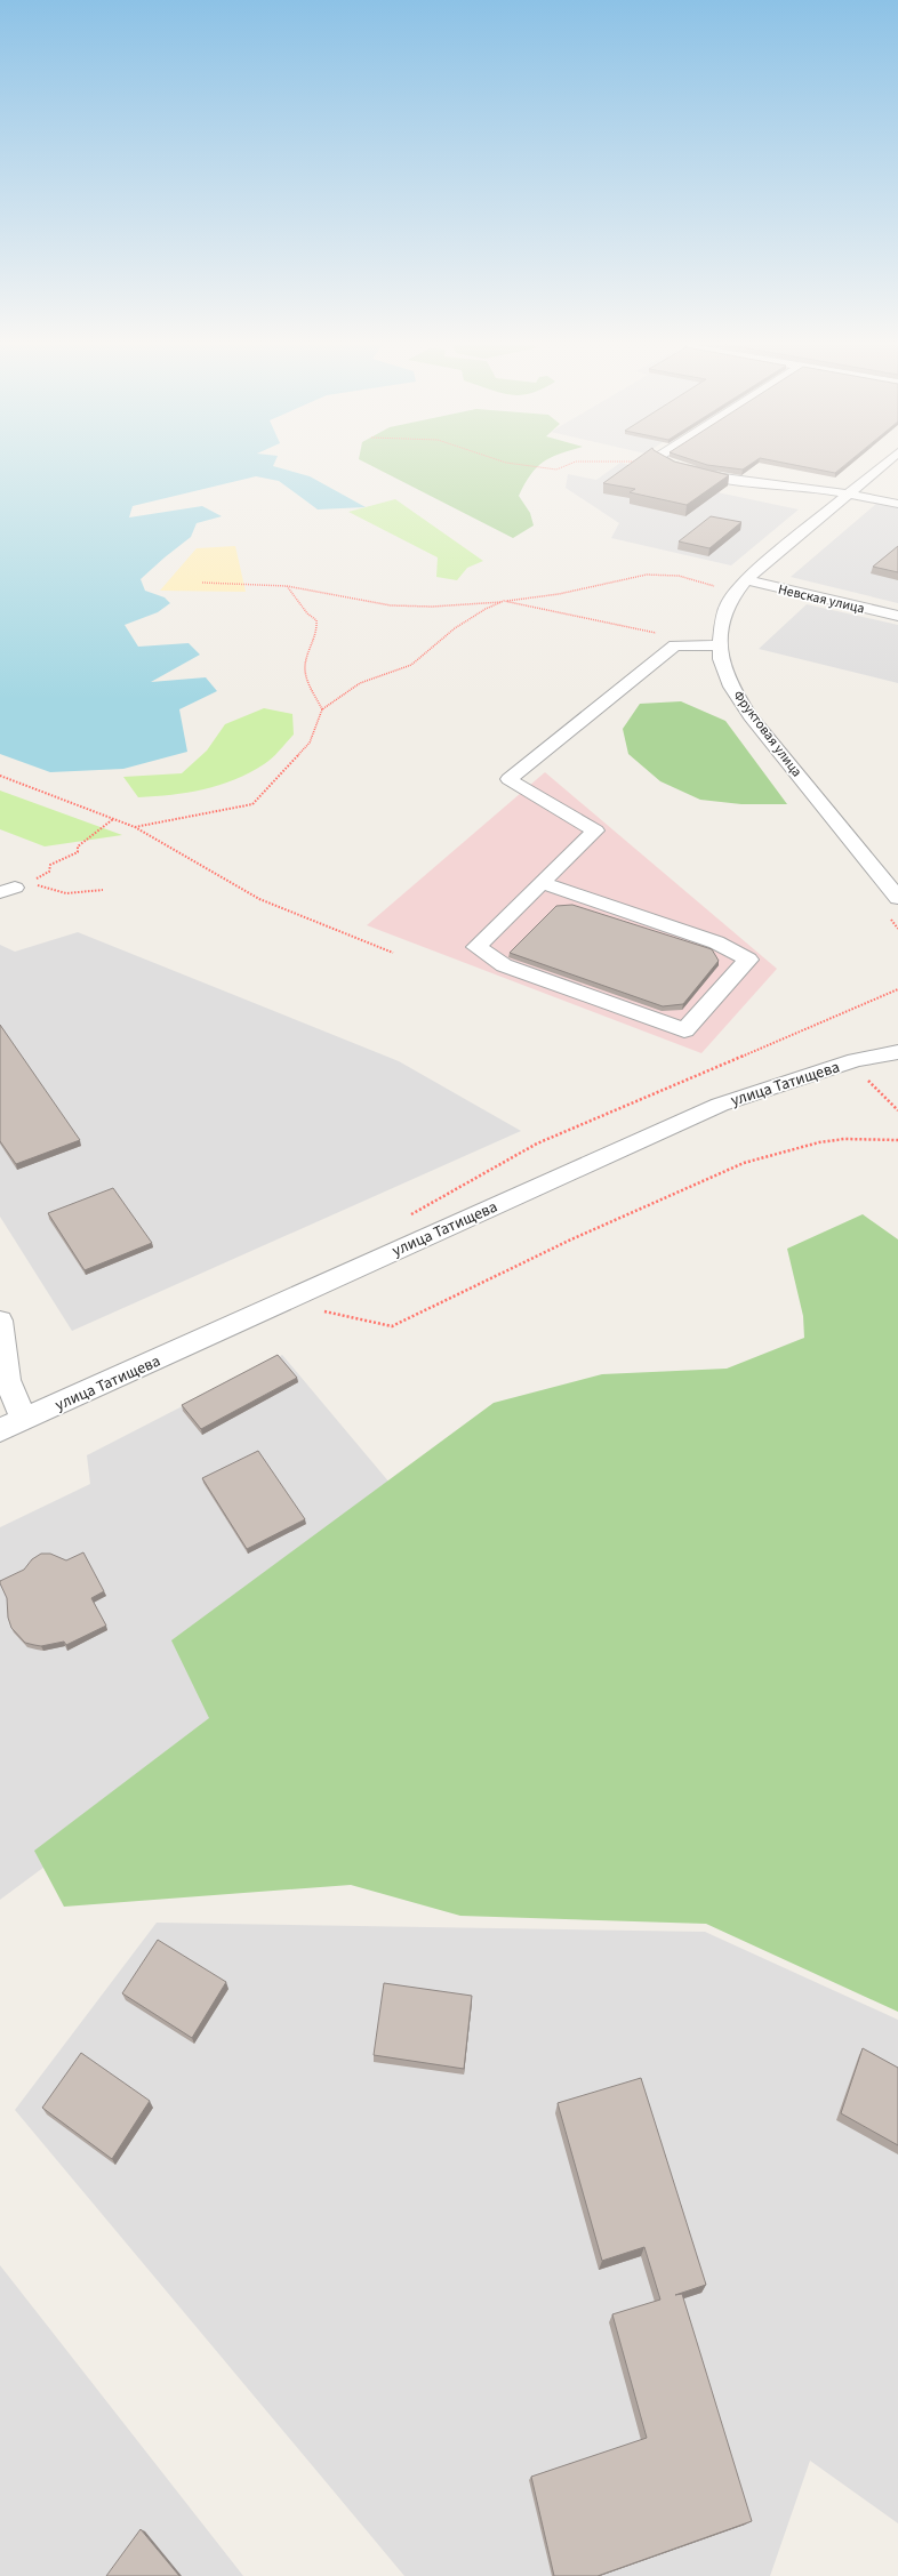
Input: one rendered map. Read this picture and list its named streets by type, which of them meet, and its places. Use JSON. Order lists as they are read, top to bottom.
{
  "streets": {
    "street": ["Невская улица", "Фруктовая улица", "улица Татищева"]
  },
  "crossings": [
    ["Невская улица", "Фруктовая улица"]
  ]
}
